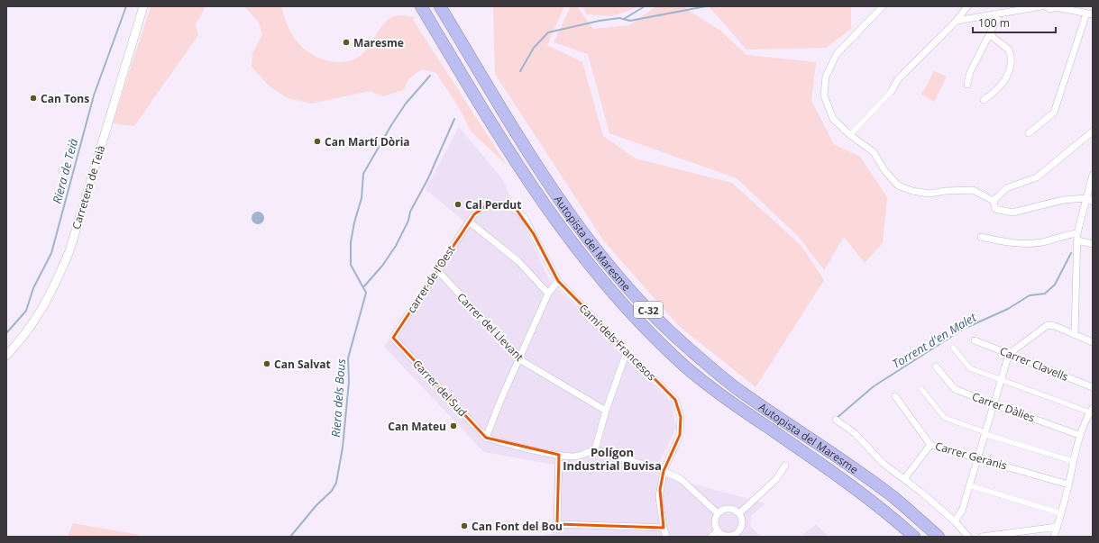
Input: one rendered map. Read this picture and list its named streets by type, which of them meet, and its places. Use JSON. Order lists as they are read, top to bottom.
{
  "streets": {
    "highway": ["Autopista del Maresme", "C-32"],
    "street": [
      "Carretera de Teià",
      "carrer de l'Oest",
      "Carrer del Llevant",
      "Camí dels Francesos",
      "Carrer Clavells",
      "Carrer del Sud",
      "Carrer Dàlies",
      "Carrer Geranis"
    ]
  },
  "crossings": [
    ["carrer de l'Oest", "Carrer del Llevant"],
    ["carrer de l'Oest", "Camí dels Francesos"],
    ["carrer de l'Oest", "Carrer del Sud"]
  ],
  "districts": ["Polígon Industrial Buvisa"],
  "water": ["Riera de Teià", "Torrent d'en Malet", "Riera dels Bous"],
  "places": [
    "Maresme",
    "Can Tons",
    "Can Martí Dòria",
    "Cal Perdut",
    "Can Salvat",
    "Can Mateu",
    "Can Font del Bou"
  ],
  "scale_bar": "100 m"
}
